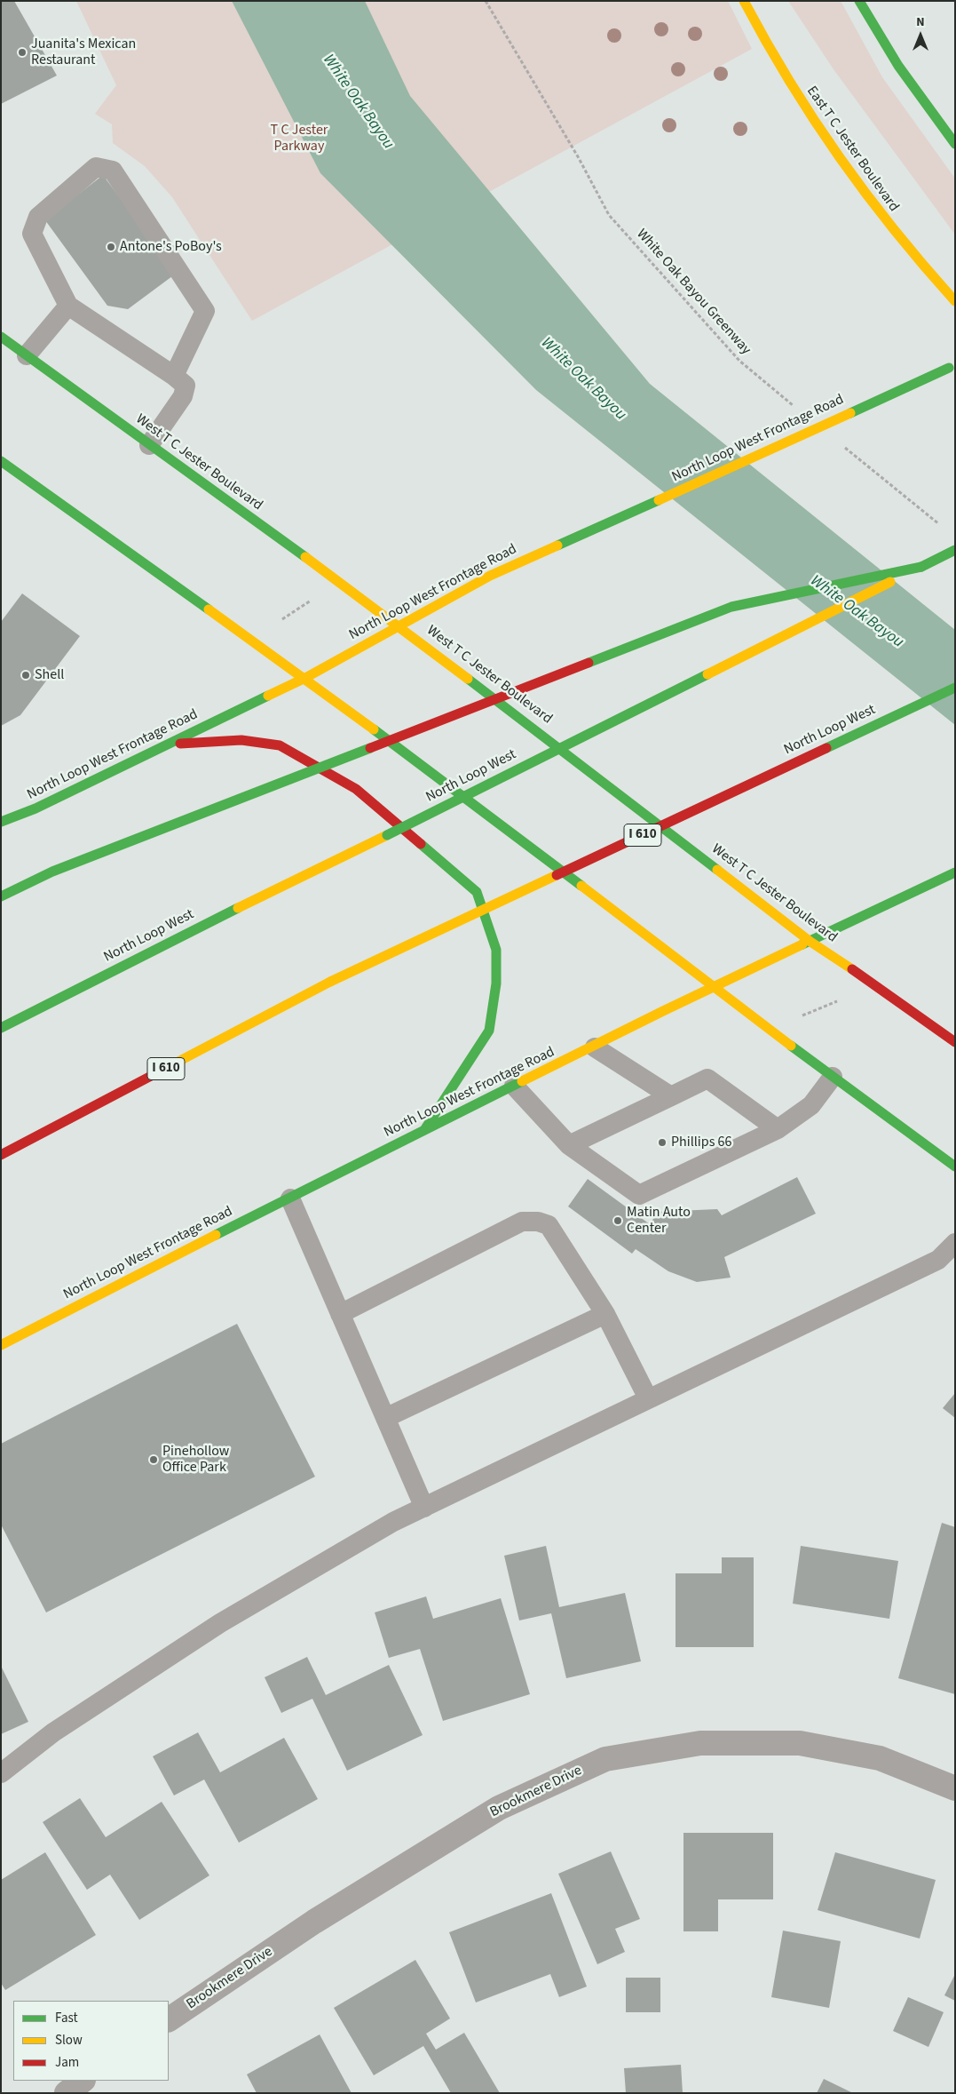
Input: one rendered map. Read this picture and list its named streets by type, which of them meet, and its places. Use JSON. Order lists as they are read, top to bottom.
{
  "streets": {
    "main road": [
      "East T C Jester Boulevard",
      "North Loop West Frontage Road",
      "West T C Jester Boulevard",
      "North Loop West",
      "I 610"
    ],
    "street": ["Brookmere Drive"],
    "path": ["White Oak Bayou Greenway"]
  },
  "crossings": [
    ["North Loop West Frontage Road", "West T C Jester Boulevard"]
  ],
  "water": ["White Oak Bayou"],
  "parks": ["T C Jester Parkway"],
  "places": [
    "Juanita's Mexican Restaurant",
    "Antone's PoBoy's",
    "Shell",
    "Phillips 66",
    "Matin Auto Center",
    "Pinehollow Office Park"
  ],
  "legend": ["Fast", "Slow", "Jam"],
  "north": "top"
}
